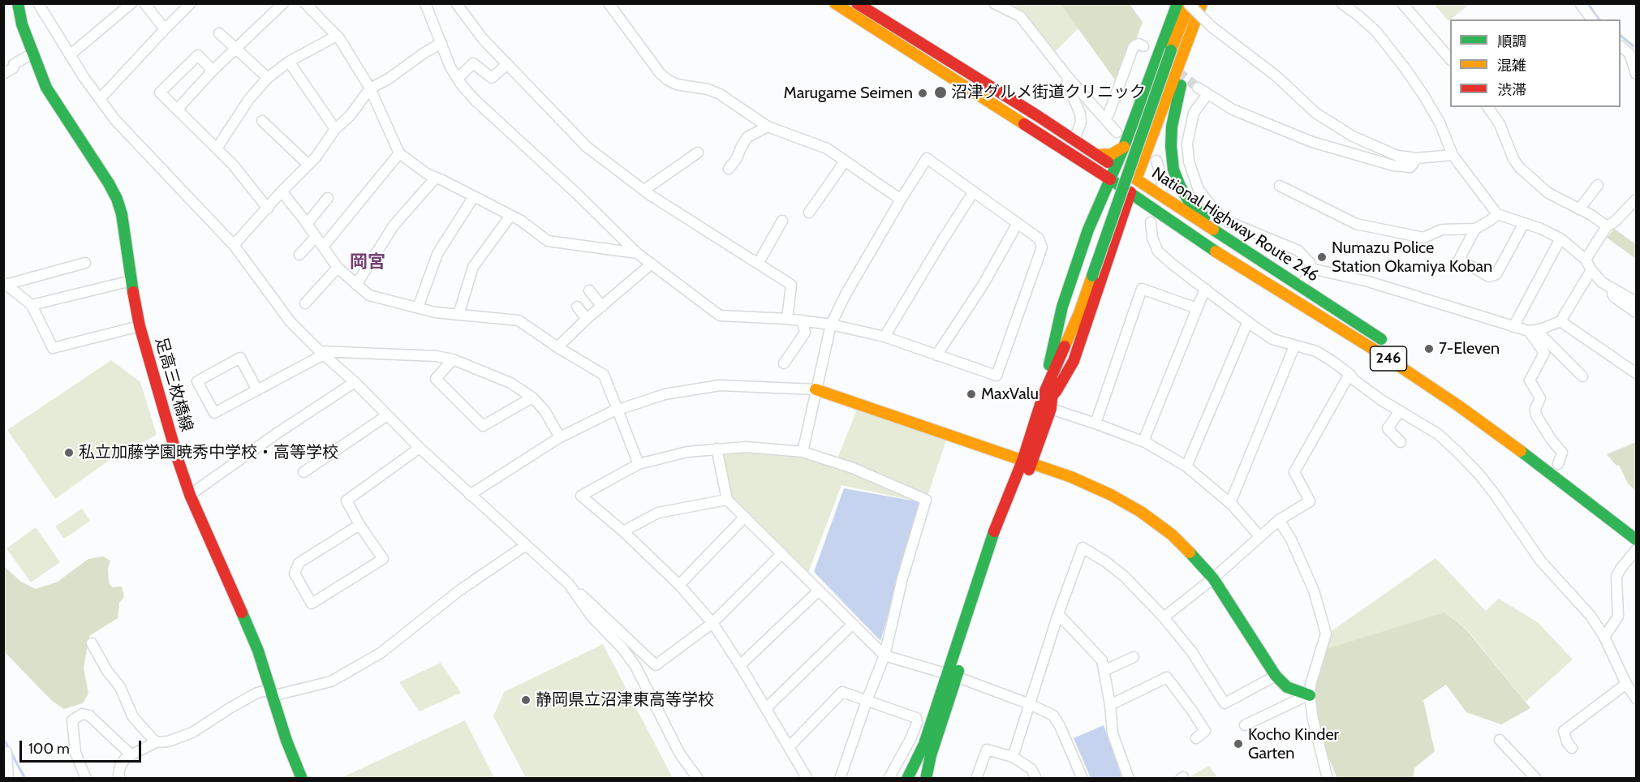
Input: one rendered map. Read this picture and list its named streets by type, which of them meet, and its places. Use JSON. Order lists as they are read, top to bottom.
{
  "streets": {
    "main road": ["National Highway Route 246", "246", "足高三枚橋線"]
  },
  "crossings": [
    ["National Highway Route 246", "246"]
  ],
  "districts": ["岡宮"],
  "places": [
    "沼津グルメ街道クリニック",
    "Marugame Seimen",
    "Numazu Police Station Okamiya Koban",
    "7-Eleven",
    "MaxValu",
    "私立加藤学園暁秀中学校・高等学校",
    "静岡県立沼津東高等学校",
    "Kocho Kinder Garten"
  ],
  "legend": ["順調", "混雑", "渋滞"],
  "scale_bar": "100 m"
}
